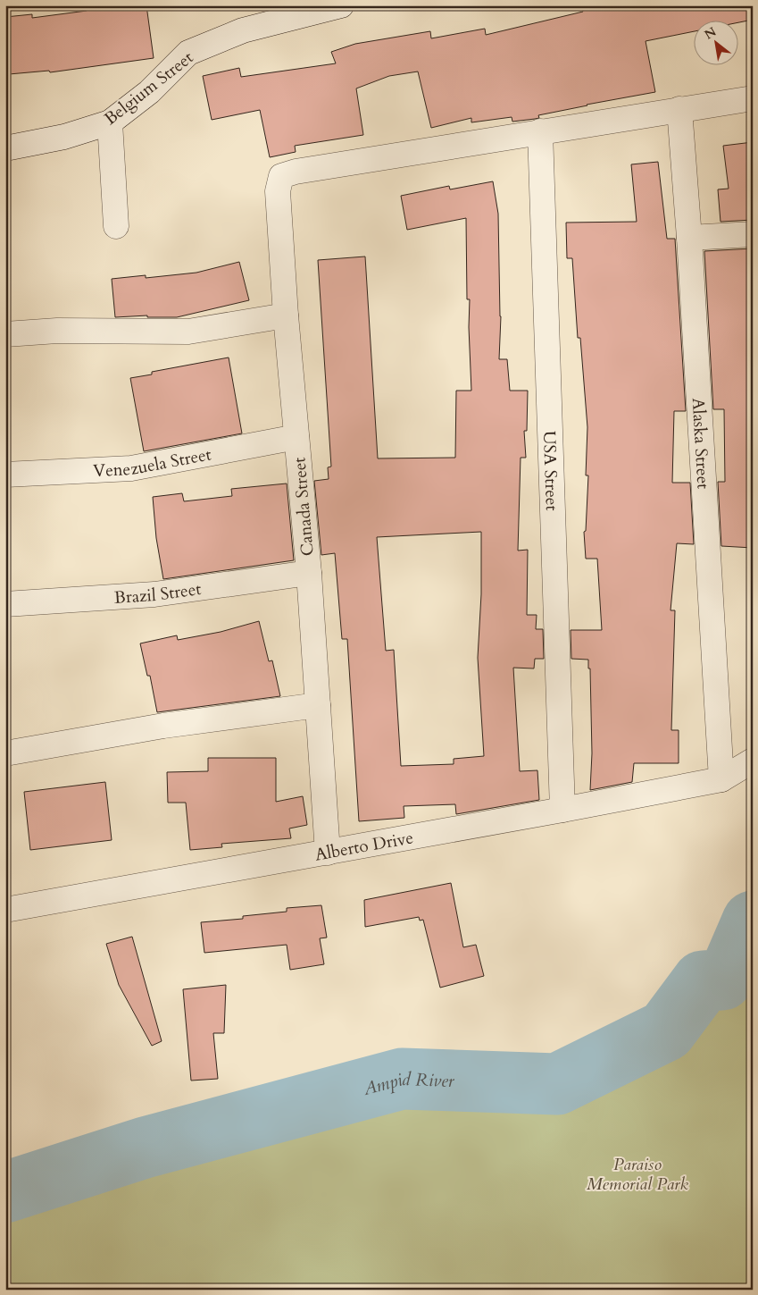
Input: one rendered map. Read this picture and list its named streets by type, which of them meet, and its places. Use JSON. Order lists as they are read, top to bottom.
{
  "streets": {
    "street": [
      "Belgium Street",
      "Alaska Street",
      "Venezuela Street",
      "USA Street",
      "Canada Street",
      "Brazil Street",
      "Alberto Drive"
    ]
  },
  "crossings": [
    ["Alaska Street", "Alberto Drive"],
    ["Venezuela Street", "Canada Street"],
    ["USA Street", "Canada Street"],
    ["USA Street", "Alberto Drive"],
    ["Canada Street", "Brazil Street"],
    ["Canada Street", "Alberto Drive"]
  ],
  "water": ["Ampid River"],
  "parks": ["Paraiso Memorial Park"],
  "north": "top left"
}
